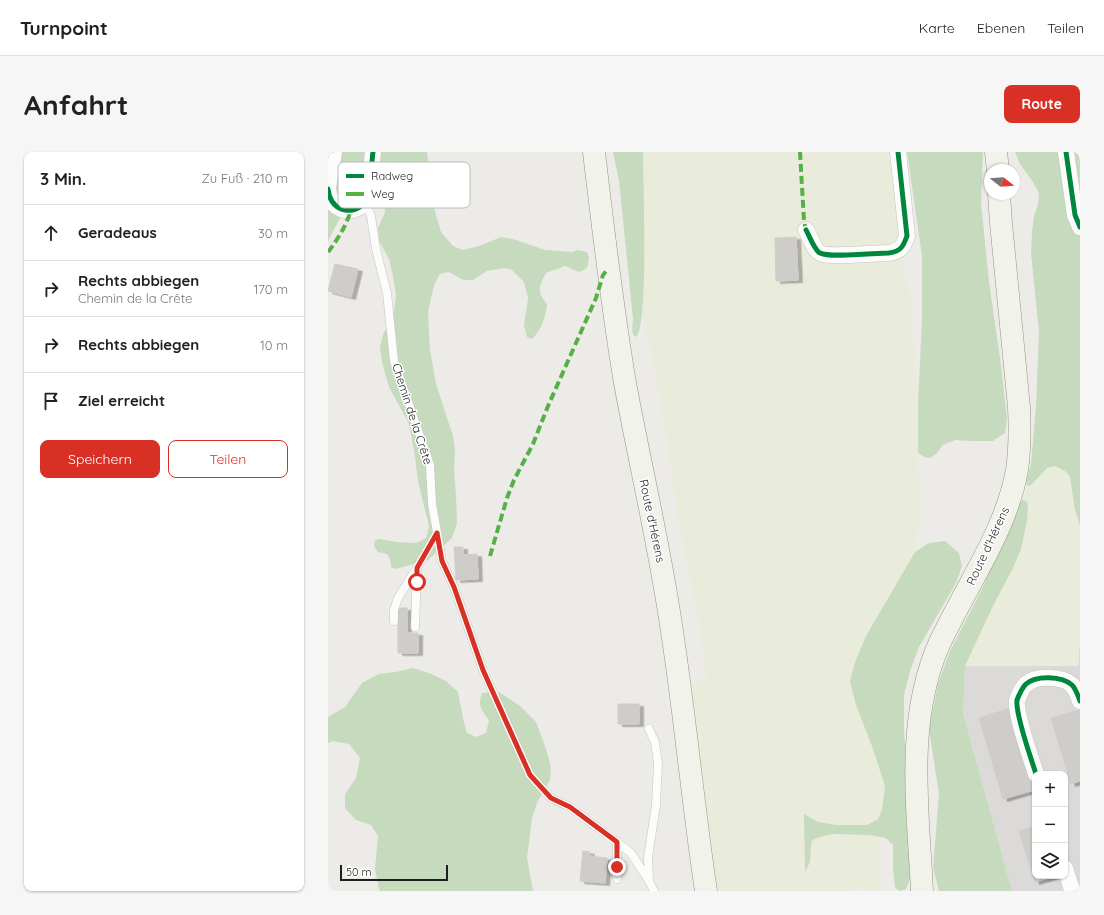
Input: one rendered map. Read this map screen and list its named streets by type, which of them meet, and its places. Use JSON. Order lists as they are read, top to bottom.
{
  "streets": {
    "main road": ["Route d'Hérens"],
    "lane": ["Chemin de la Crête"]
  },
  "legend": ["Radweg", "Weg"],
  "scale_bar": "50 m",
  "north": "right",
  "page": {
    "header": "Turnpoint",
    "nav": ["Karte", "Ebenen", "Teilen"],
    "buttons": [
      "Route",
      ["Speichern", "Teilen"]
    ],
    "title": "Anfahrt",
    "heading": ["3 Min.", "Zu Fuß · 210 m"],
    "list": [
      ["Geradeaus", "30 m"],
      ["Rechts abbiegen", "Chemin de la Crête", "170 m"],
      ["Rechts abbiegen", "10 m"],
      "Ziel erreicht"
    ],
    "map_buttons": ["+", "−"],
    "scale": "50 m"
  }
}
